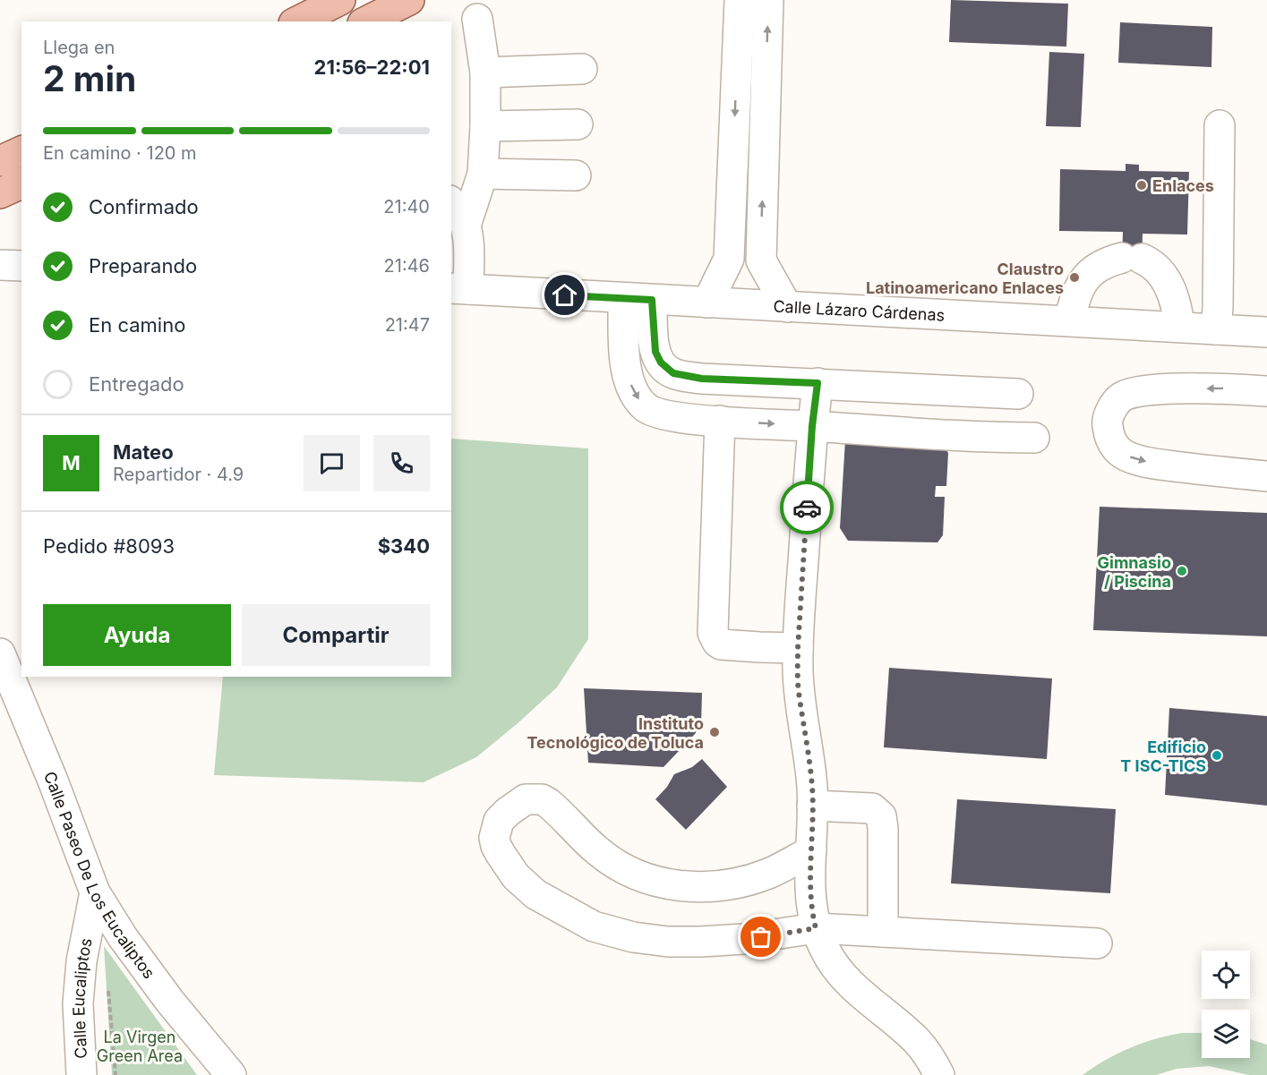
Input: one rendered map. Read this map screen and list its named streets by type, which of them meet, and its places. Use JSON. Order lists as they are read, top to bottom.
{
  "streets": {
    "street": ["Calle Lázaro Cárdenas", "Calle Paseo De Los Eucaliptos", "Calle Eucaliptos"]
  },
  "crossings": [
    ["Calle Paseo De Los Eucaliptos", "Calle Eucaliptos"]
  ],
  "parks": ["La Virgen Green Area"],
  "places": [
    "Enlaces",
    "Claustro Latinoamericano Enlaces",
    "Gimnasio / Piscina",
    "Instituto Tecnológico de Toluca",
    "Edificio T ISC-TICS"
  ],
  "page": {
    "heading": ["2 min", "Llega en", "21:56–22:01"],
    "panel": [
      "Mateo",
      "Repartidor · 4.9",
      "Pedido #8093",
      "$340"
    ],
    "bar": "En camino · 120 m",
    "list": [
      ["Confirmado", "21:40"],
      ["Preparando", "21:46"],
      ["En camino", "21:47"],
      "Entregado"
    ],
    "round": "M",
    "buttons": ["Ayuda", "Compartir"]
  }
}
